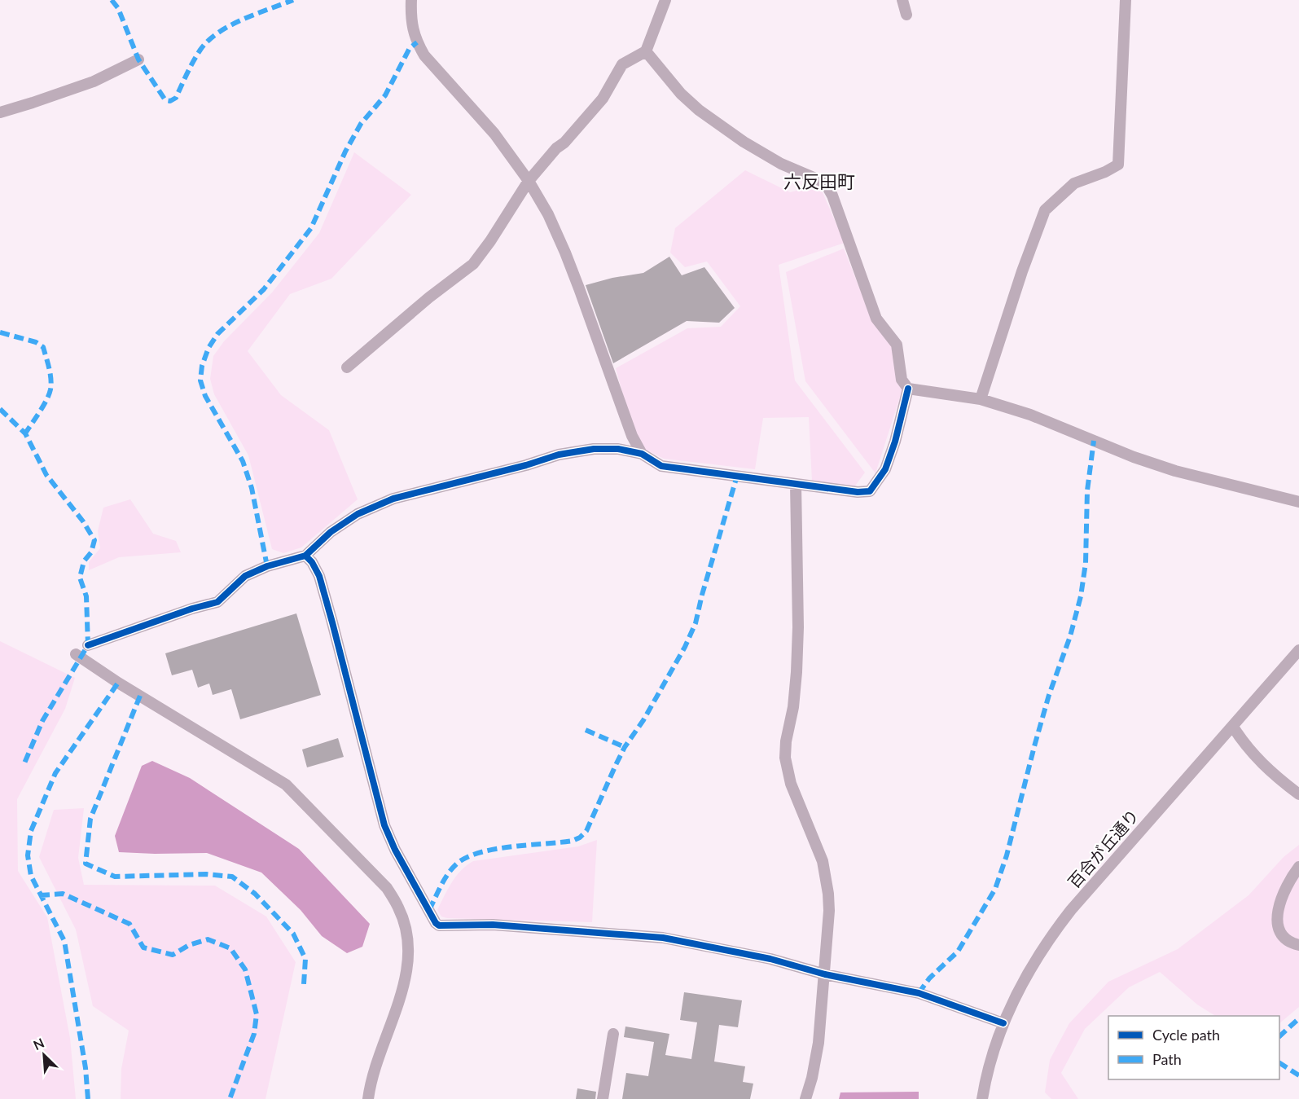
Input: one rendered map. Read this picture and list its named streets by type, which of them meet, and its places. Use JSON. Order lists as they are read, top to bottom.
{
  "streets": {
    "street": ["百合が丘通り"]
  },
  "districts": ["六反田町"],
  "legend": ["Cycle path", "Path"],
  "north": "top left"
}
